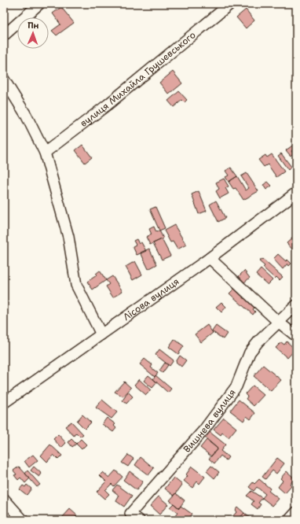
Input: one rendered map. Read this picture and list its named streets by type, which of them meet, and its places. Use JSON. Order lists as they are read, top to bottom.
{
  "streets": {
    "street": ["вулиця Михайла Грушевського", "Лісова вулиця", "Вишнева вулиця"]
  },
  "north": "top"
}
